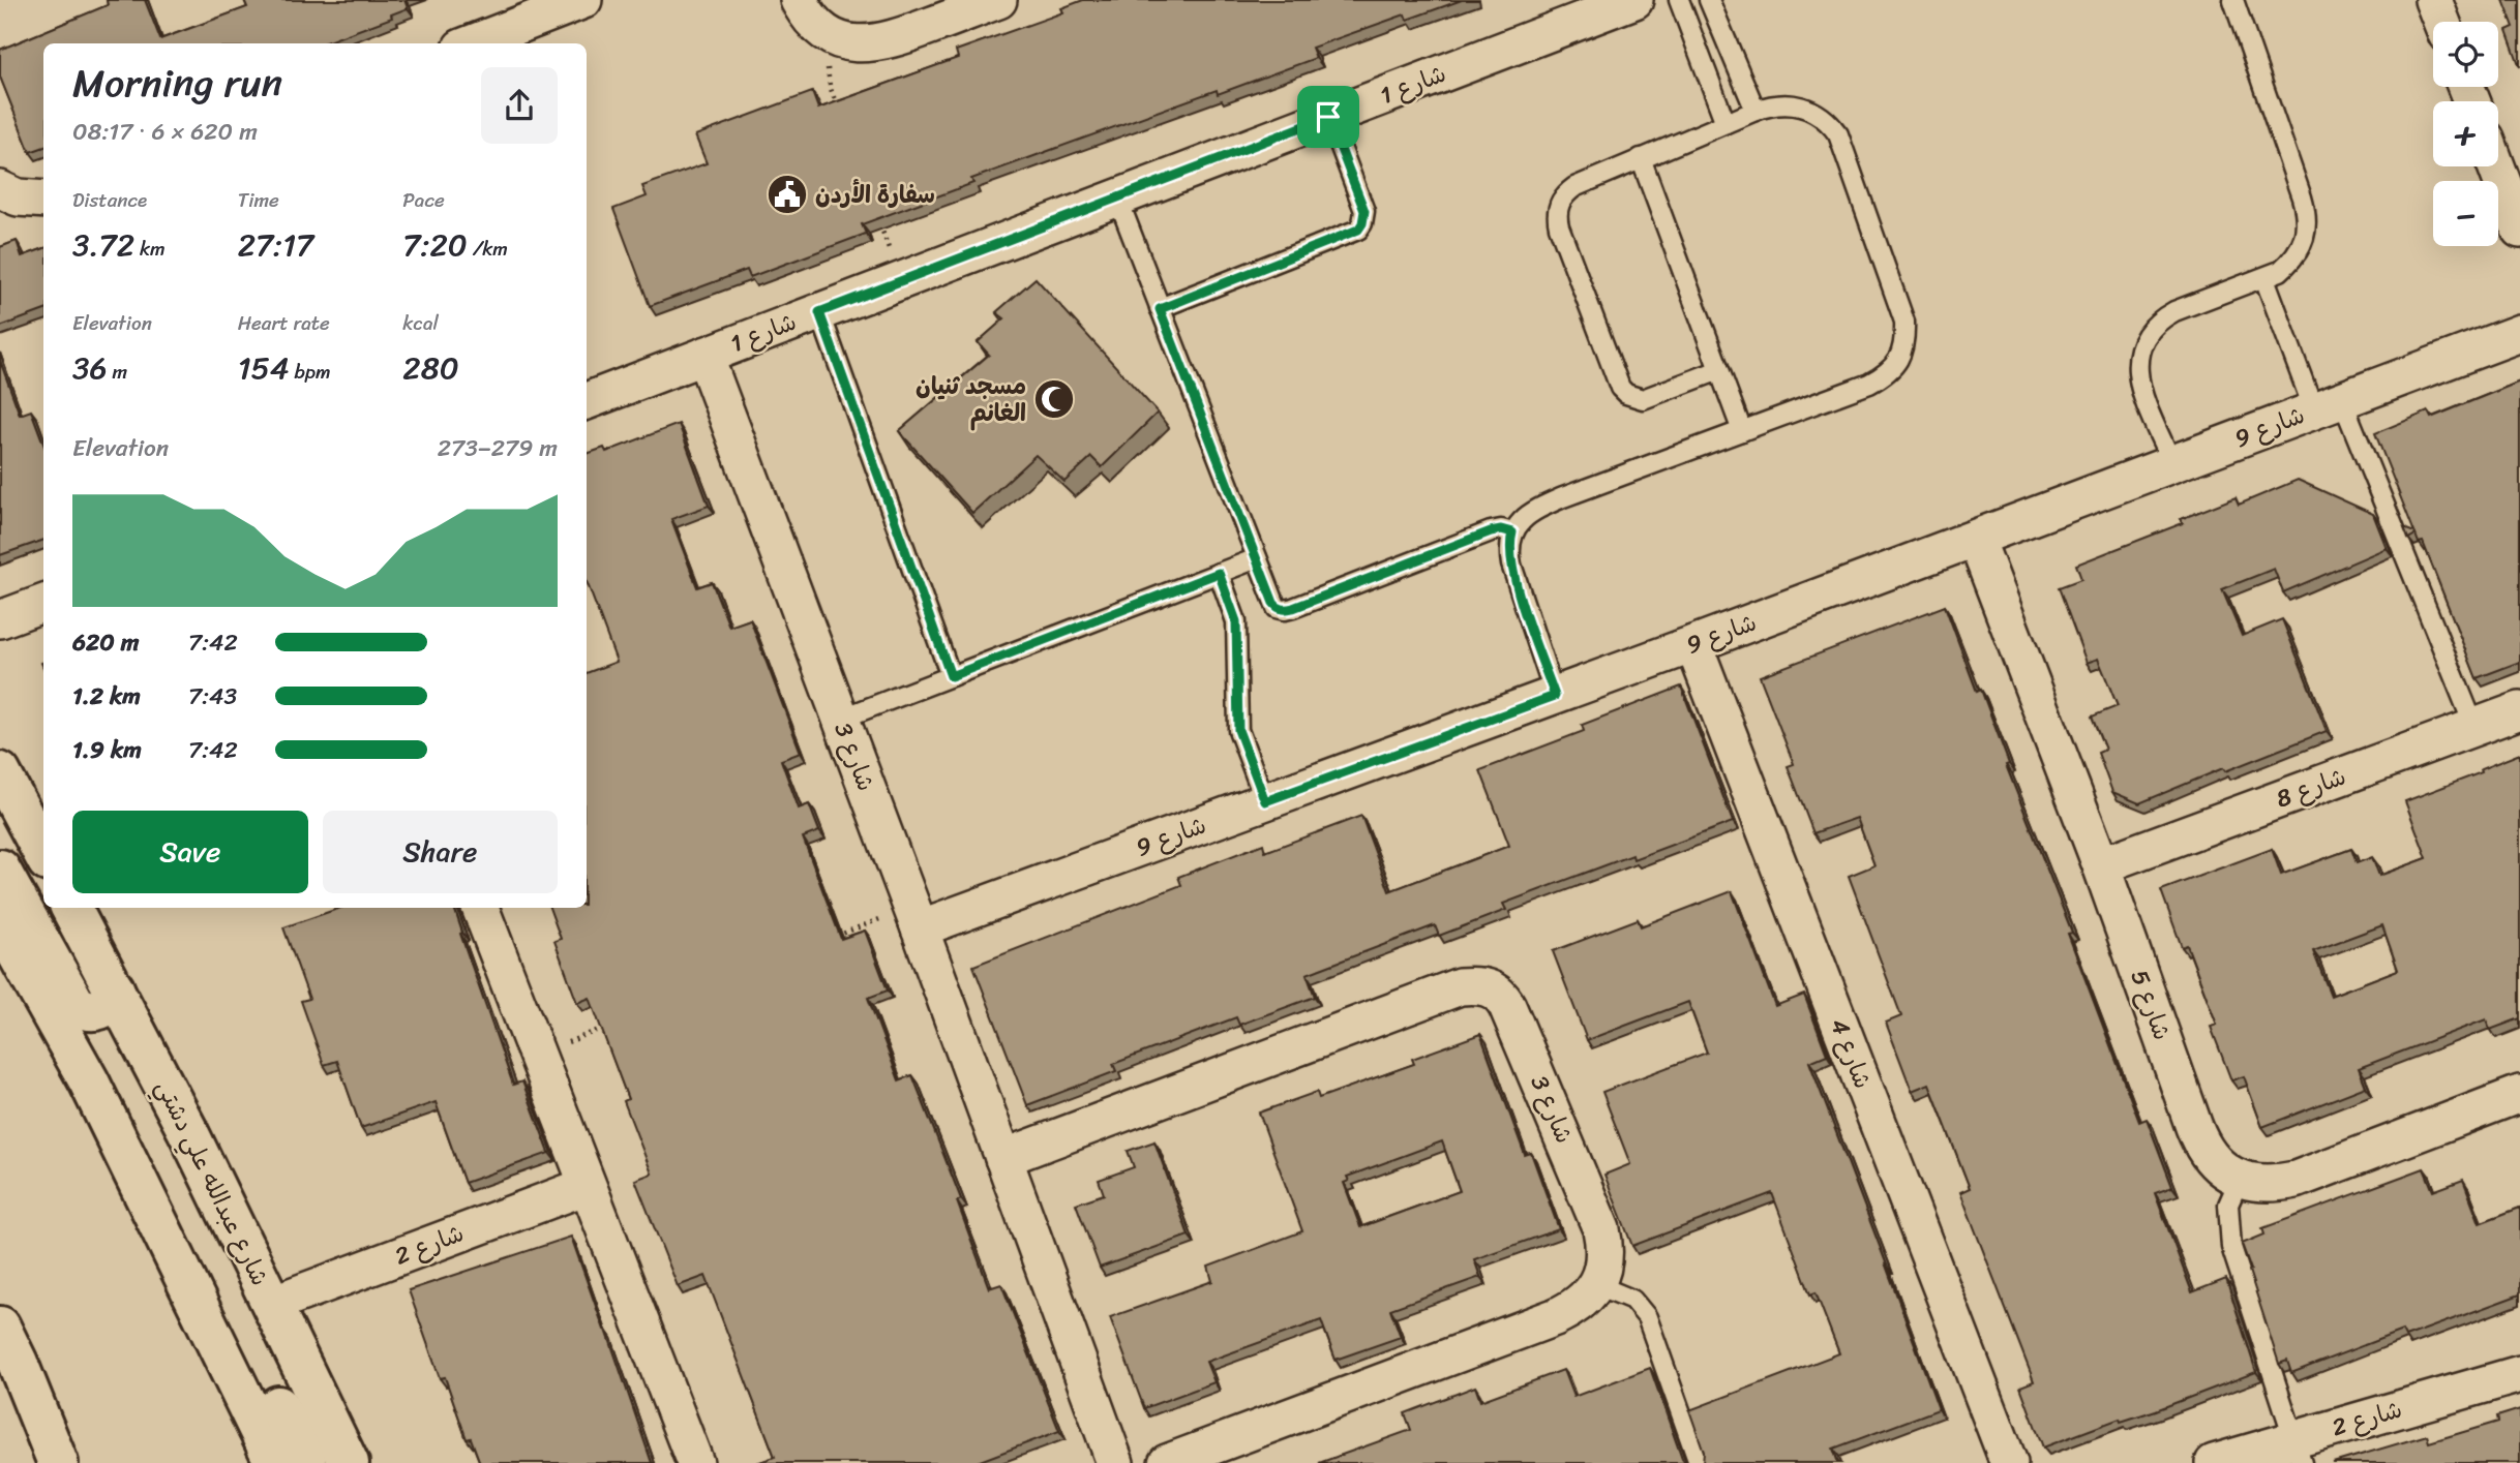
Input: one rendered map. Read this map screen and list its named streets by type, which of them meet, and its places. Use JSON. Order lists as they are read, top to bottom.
{
  "streets": {
    "main road": ["شارع عبدالله علي دشتي"],
    "street": [
      "شارع 1",
      "شارع 9",
      "شارع 3",
      "شارع 8",
      "شارع 5",
      "شارع 4",
      "شارع 2"
    ]
  },
  "crossings": [
    ["شارع 1", "شارع 3"],
    ["شارع 9", "شارع 3"],
    ["شارع 9", "شارع 5"],
    ["شارع 9", "شارع 4"],
    ["شارع 8", "شارع 5"],
    ["شارع عبدالله علي دشتي", "شارع 2"]
  ],
  "places": {
    "public building": ["سفارة الأردن"],
    "mosque": ["مسجد ثنيان الغانم"]
  },
  "page": {
    "map_buttons": ["+", "−"],
    "heading": ["Morning run", "08:17 · 6 × 620 m"],
    "stats": [
      ["Distance", "3.72 km"],
      ["Time", "27:17"],
      ["Pace", "7:20 /km"],
      ["Elevation", "36 m"],
      ["Heart rate", "154 bpm"],
      ["kcal", "280"]
    ],
    "chart": ["Elevation", "273–279 m"],
    "list": [
      {
        "name": "620 m",
        "note": "7:42"
      },
      {
        "name": "1.2 km",
        "note": "7:43"
      },
      {
        "name": "1.9 km",
        "note": "7:42"
      }
    ],
    "buttons": ["Save", "Share"]
  }
}
